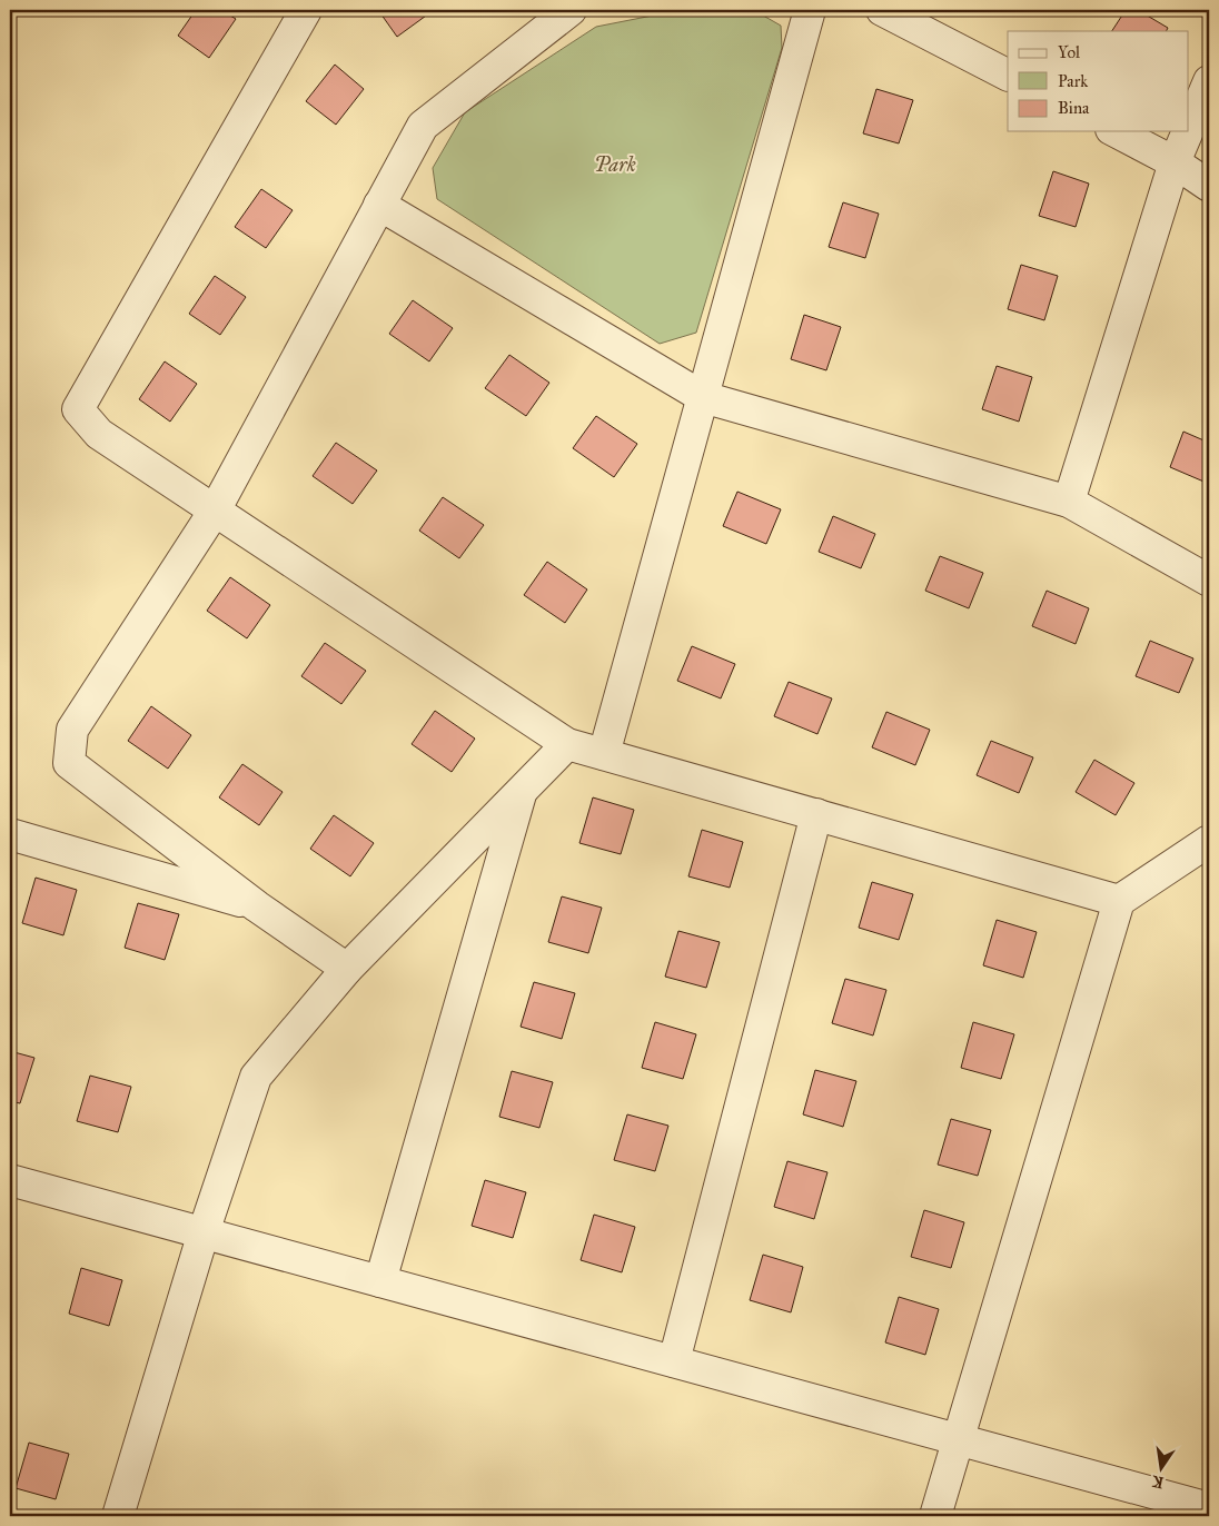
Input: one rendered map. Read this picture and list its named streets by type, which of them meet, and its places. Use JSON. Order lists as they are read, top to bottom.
{
  "parks": ["Park"],
  "legend": ["Yol", "Park", "Bina"],
  "north": "bottom"
}
